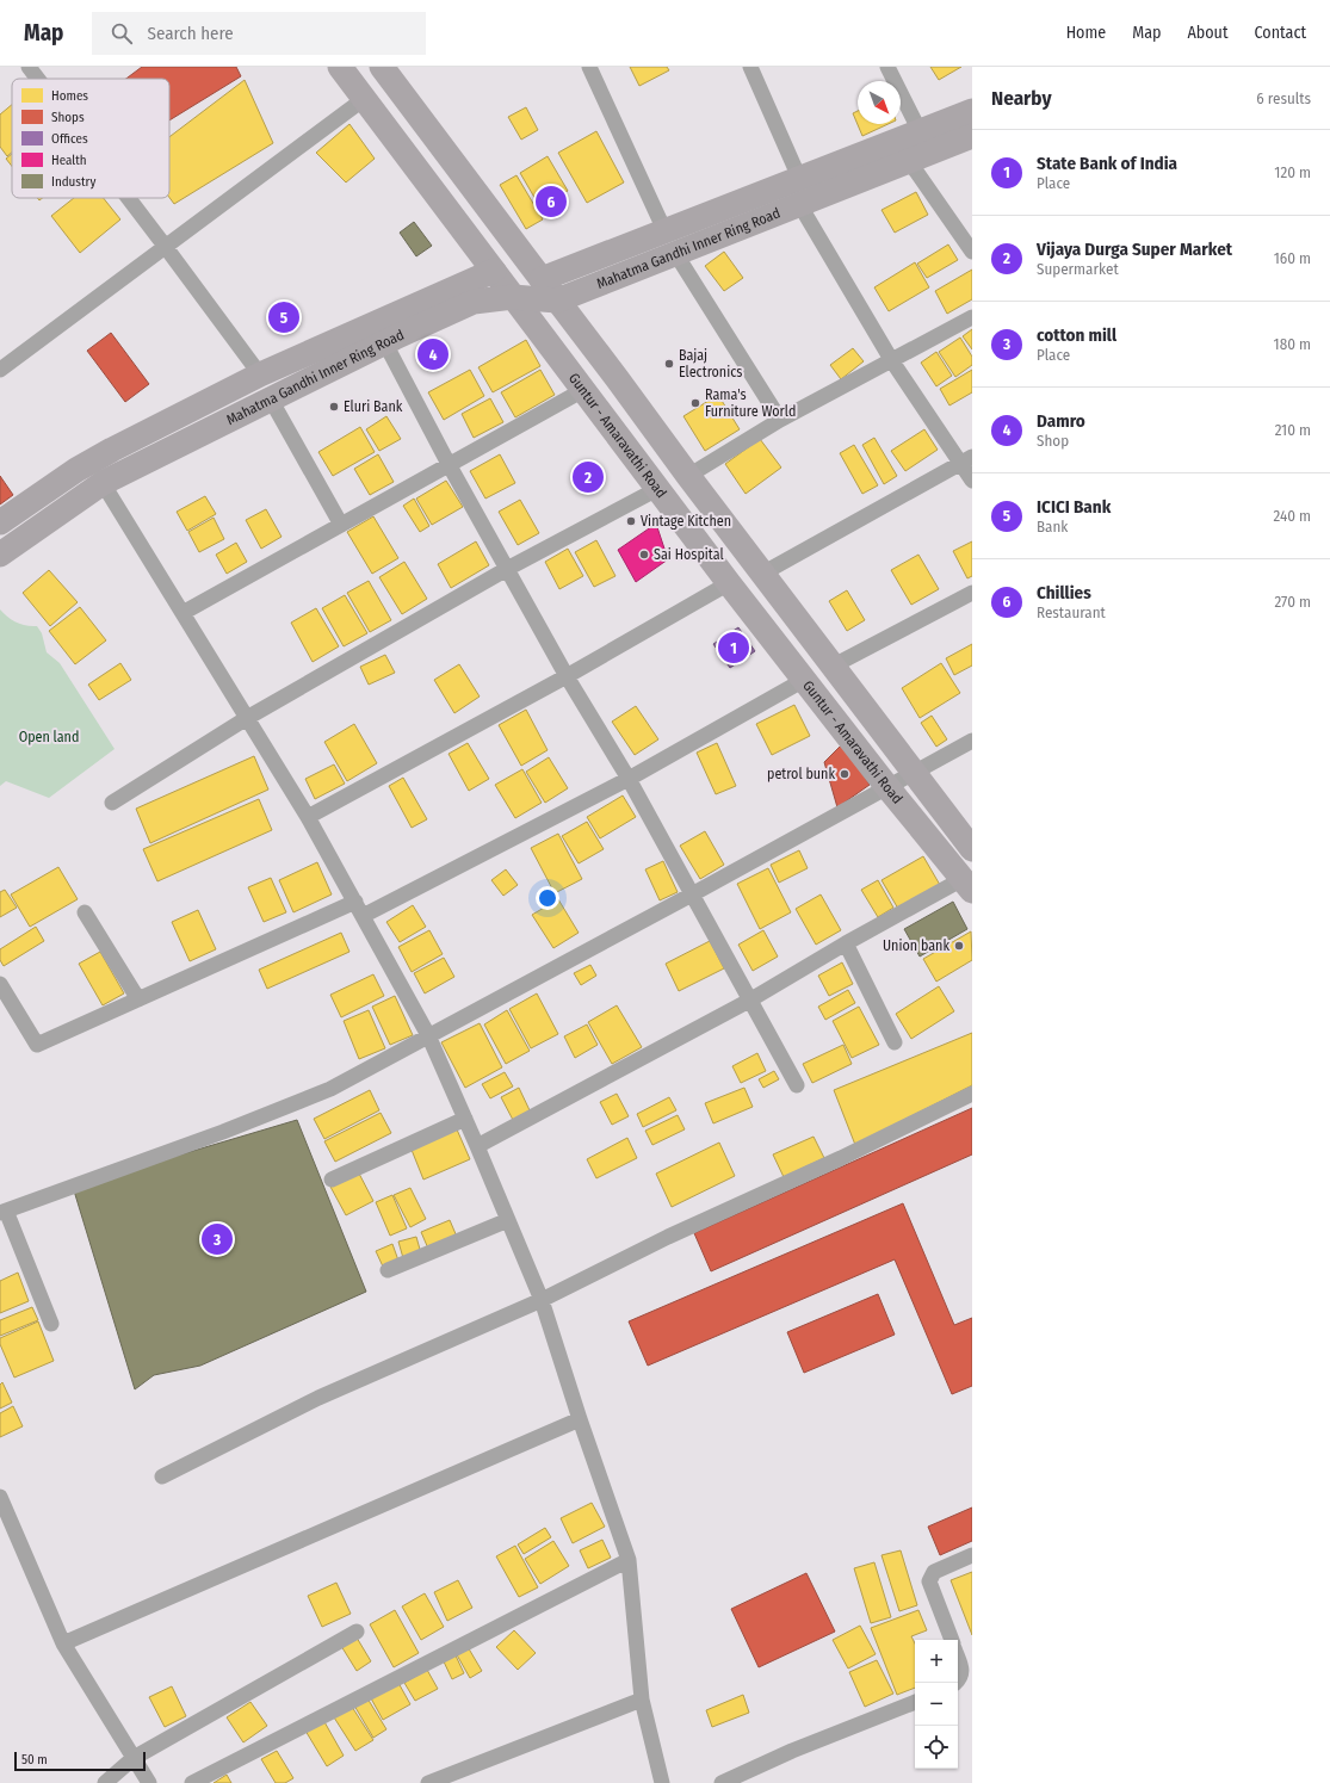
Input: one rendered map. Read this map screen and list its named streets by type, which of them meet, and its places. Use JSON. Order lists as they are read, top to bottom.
{
  "streets": {
    "main road": ["Mahatma Gandhi Inner Ring Road", "Guntur - Amaravathi Road"]
  },
  "crossings": [
    ["Mahatma Gandhi Inner Ring Road", "Guntur - Amaravathi Road"]
  ],
  "parks": ["Open land"],
  "places": [
    "Bajaj Electronics",
    "Rama's Furniture World",
    "Eluri Bank",
    "Vintage Kitchen",
    "Sai Hospital",
    "petrol bunk",
    "Union bank"
  ],
  "legend": [
    "Homes",
    "Shops",
    "Offices",
    "Health",
    "Industry"
  ],
  "scale_bar": "50 m",
  "north": "bottom right",
  "page": {
    "header": "Map",
    "search": "Search here",
    "nav": [
      "Home",
      "Map",
      "About",
      "Contact"
    ],
    "heading": ["Nearby", "6 results"],
    "list": [
      {
        "mark": "1",
        "name": "State Bank of India",
        "note": "Place",
        "value": "120 m"
      },
      {
        "mark": "2",
        "name": "Vijaya Durga Super Market",
        "note": "Supermarket",
        "value": "160 m"
      },
      {
        "mark": "3",
        "name": "cotton mill",
        "note": "Place",
        "value": "180 m"
      },
      {
        "mark": "4",
        "name": "Damro",
        "note": "Shop",
        "value": "210 m"
      },
      {
        "mark": "5",
        "name": "ICICI Bank",
        "note": "Bank",
        "value": "240 m"
      },
      {
        "mark": "6",
        "name": "Chillies",
        "note": "Restaurant",
        "value": "270 m"
      }
    ],
    "pins": [
      "6",
      "5",
      "4",
      "2",
      "1",
      "3"
    ],
    "map_buttons": ["+", "−"],
    "scale": "50 m"
  }
}
